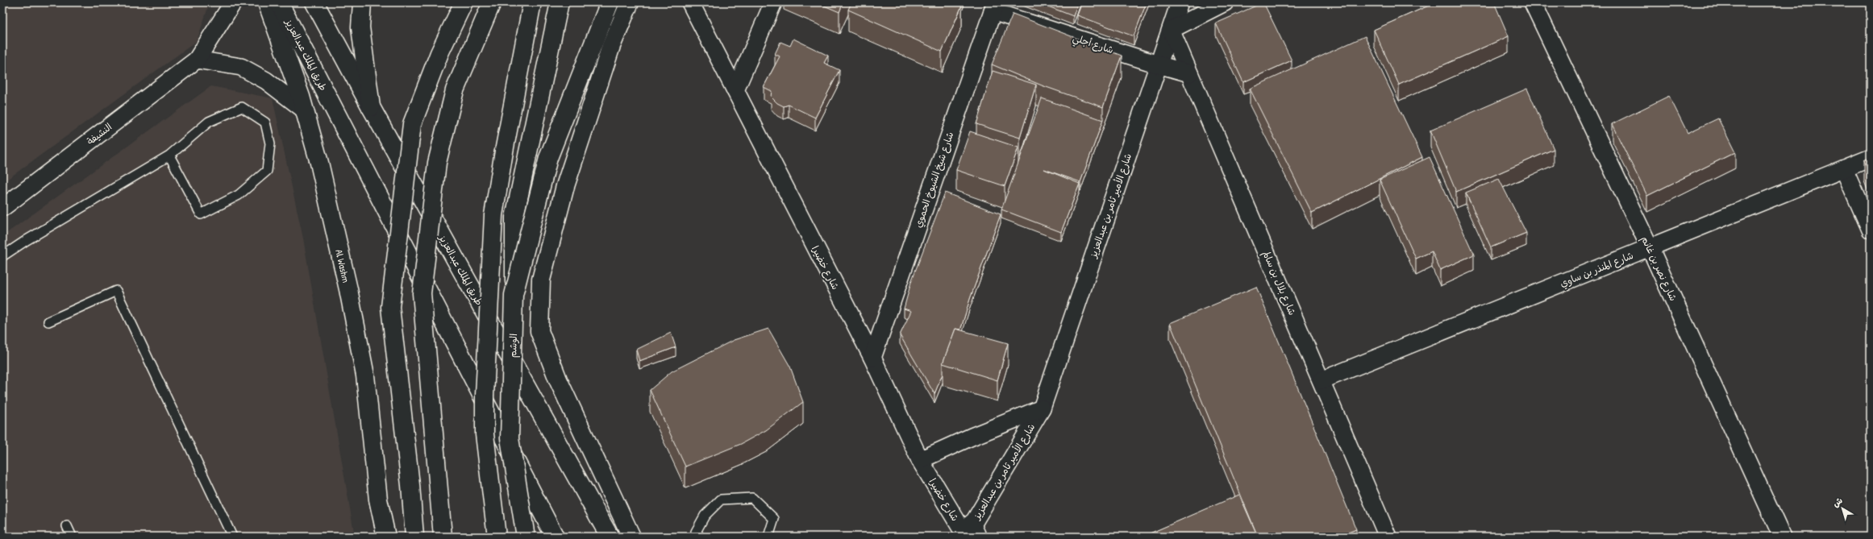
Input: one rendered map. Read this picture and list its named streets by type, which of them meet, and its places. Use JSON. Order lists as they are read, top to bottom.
{
  "streets": {
    "main road": ["طريق الملك عبدالعزيز", "Al Washm", "الوشم"],
    "street": [
      "شارع أجلي",
      "النشيفة",
      "شارع شيخ الشيوخ الحموي",
      "شارع الأمير ثامر بن عبدالعزيز",
      "شارع خضيرا",
      "شارع نصر بن غانم",
      "شارع المنذر بن ساوي",
      "شارع بلال بن سالم"
    ]
  },
  "crossings": [
    ["شارع أجلي", "شارع شيخ الشيوخ الحموي"],
    ["شارع أجلي", "شارع الأمير ثامر بن عبدالعزيز"],
    ["شارع أجلي", "شارع بلال بن سالم"],
    ["شارع شيخ الشيوخ الحموي", "شارع خضيرا"],
    ["شارع الأمير ثامر بن عبدالعزيز", "شارع خضيرا"],
    ["شارع الأمير ثامر بن عبدالعزيز", "شارع بلال بن سالم"],
    ["شارع نصر بن غانم", "شارع المنذر بن ساوي"],
    ["شارع المنذر بن ساوي", "شارع بلال بن سالم"]
  ],
  "north": "top left"
}
